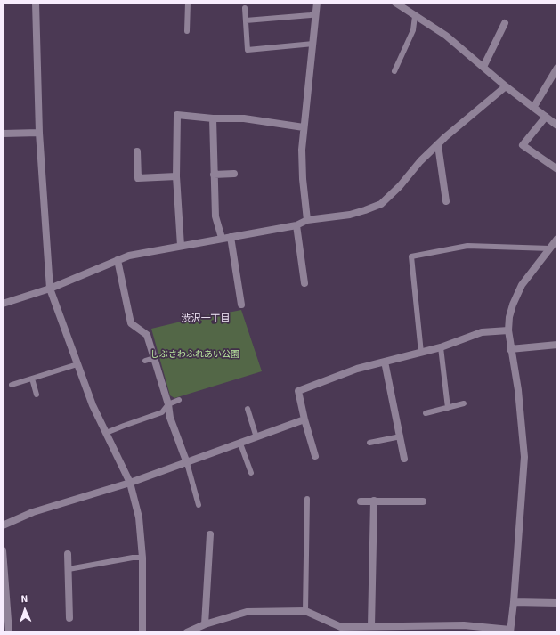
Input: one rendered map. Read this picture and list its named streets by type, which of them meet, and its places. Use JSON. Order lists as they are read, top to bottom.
{
  "districts": ["渋沢一丁目"],
  "parks": ["しぶさわふれあい公園"],
  "north": "top"
}
